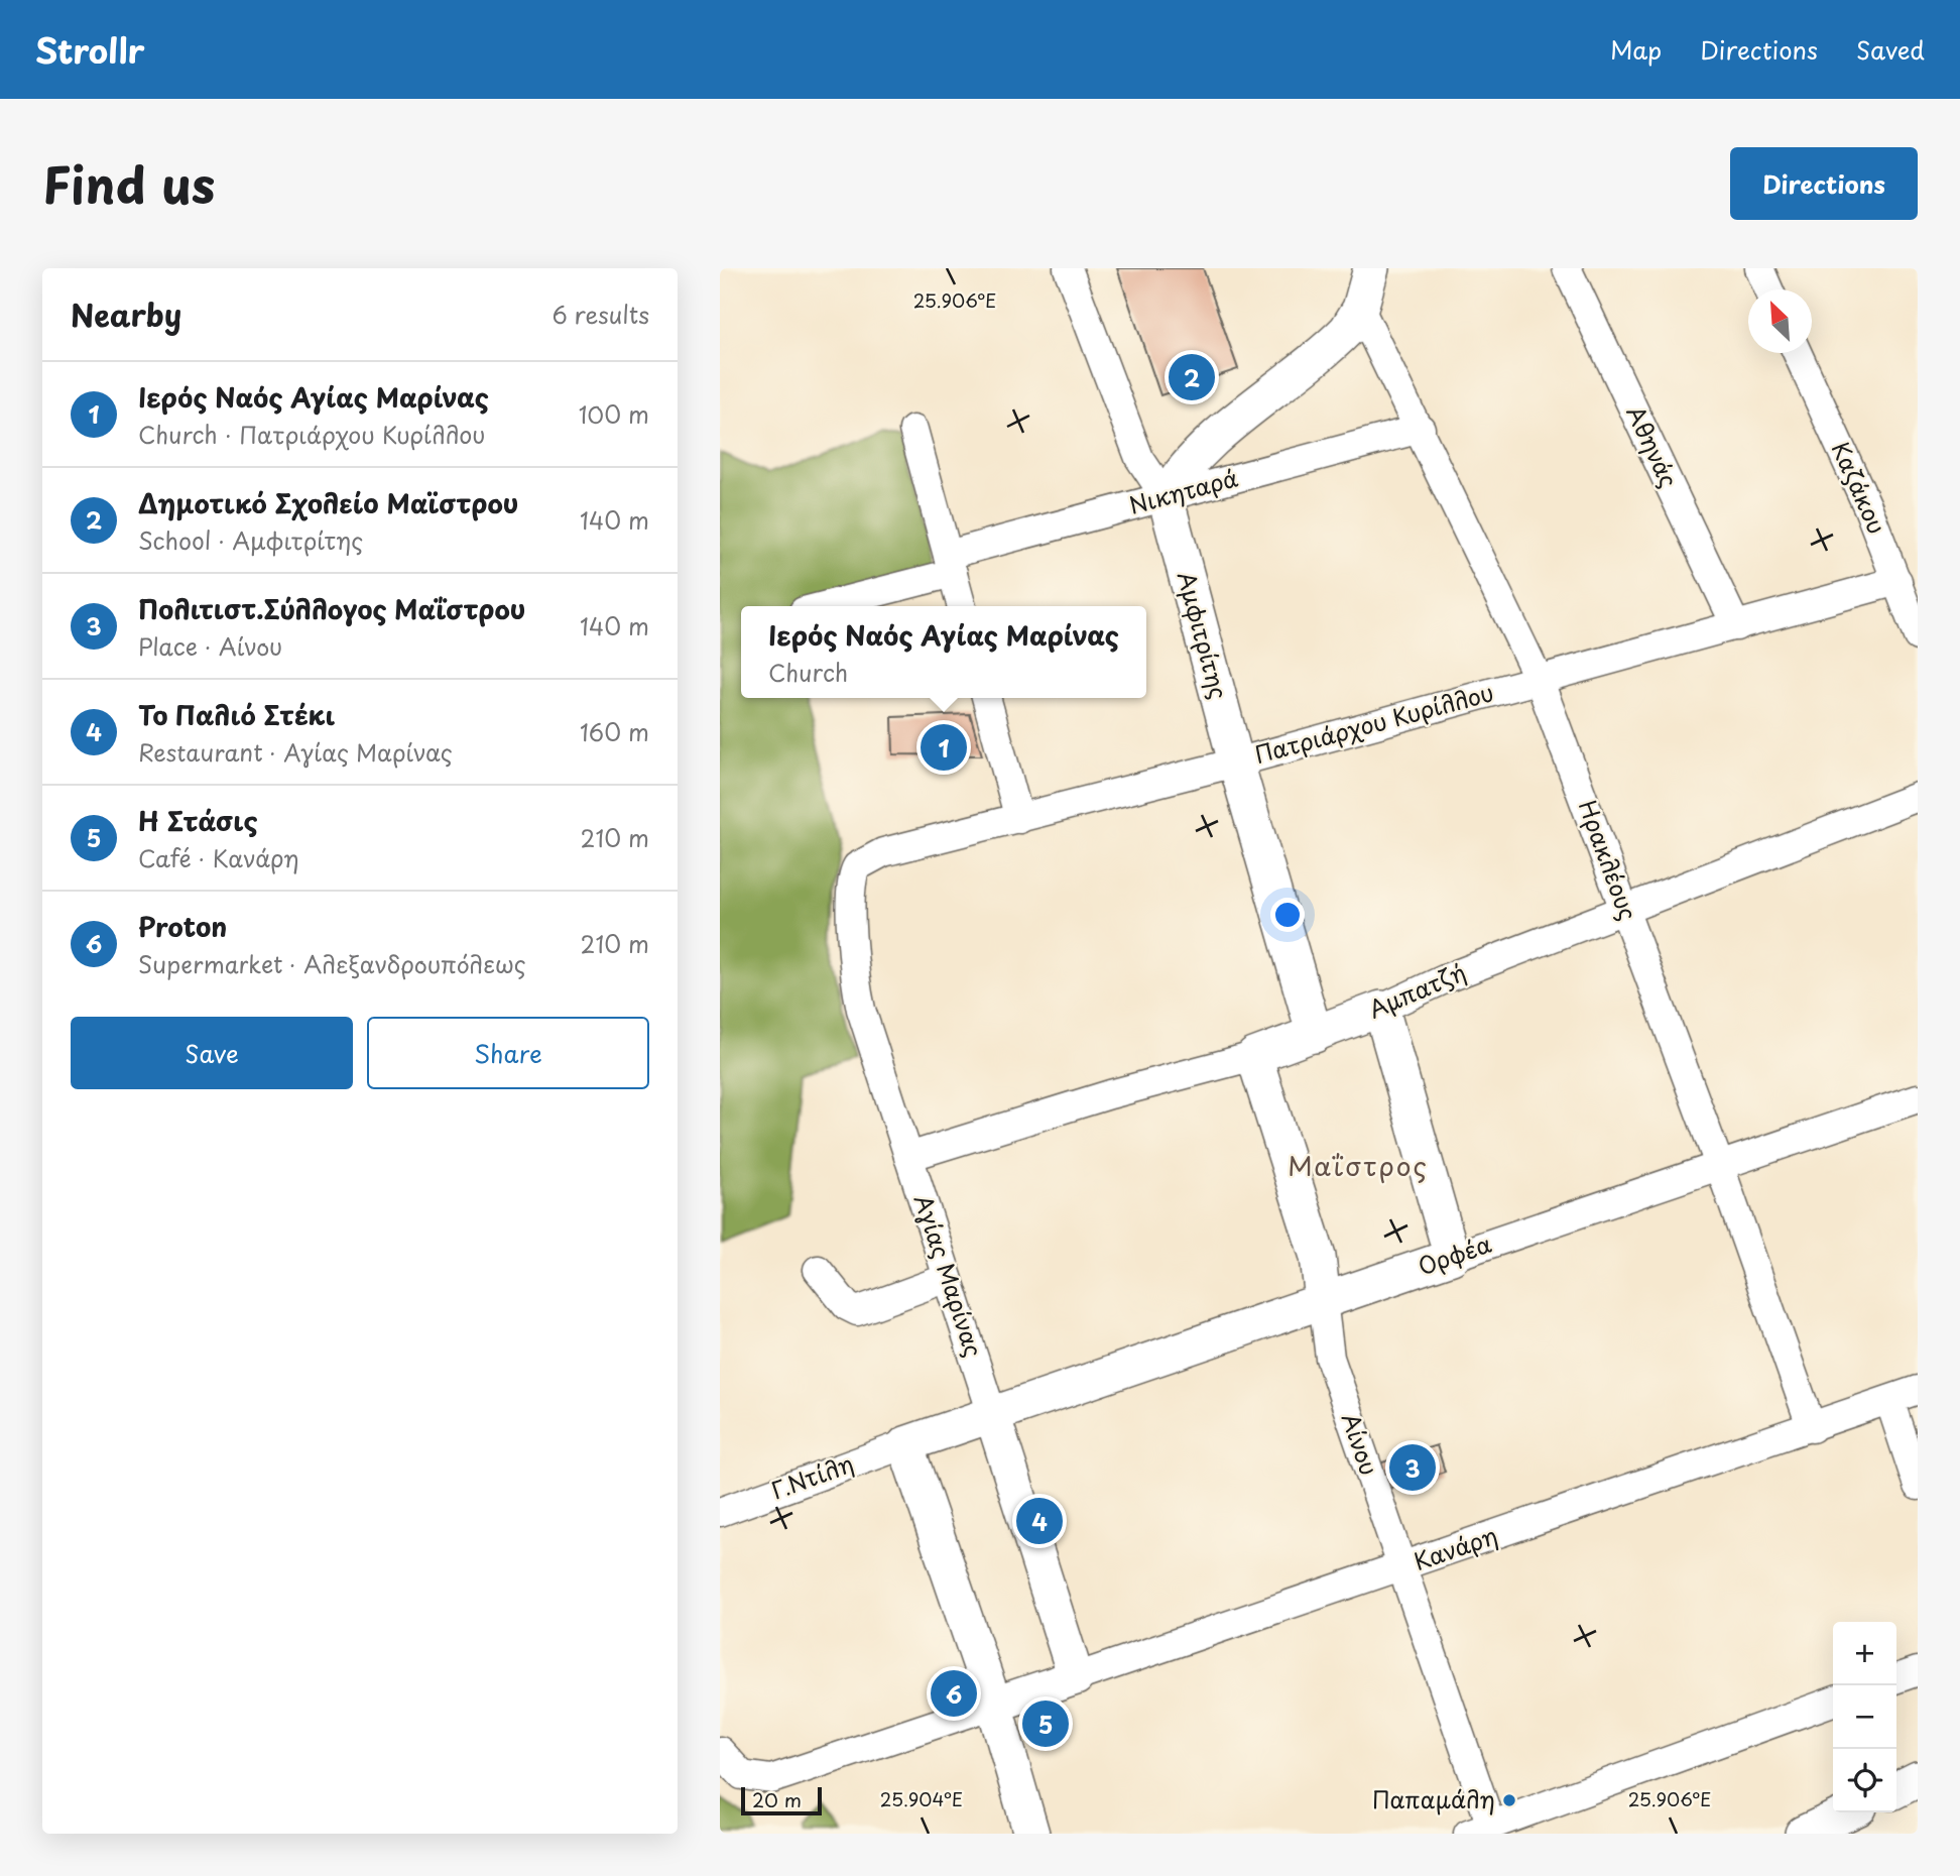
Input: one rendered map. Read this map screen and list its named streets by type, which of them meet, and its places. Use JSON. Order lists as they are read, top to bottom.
{
  "streets": {
    "street": [
      "Αθηνάς",
      "Καζάκου",
      "Νικηταρά",
      "Αμφιτρίτης",
      "Πατριάρχου Κυρίλλου",
      "Ηρακλέους",
      "Αμπατζή",
      "Ορφέα",
      "Αγίας Μαρίνας",
      "Αίνου",
      "Γ.Ντίλη",
      "Κανάρη"
    ]
  },
  "crossings": [
    ["Αθηνάς", "Πατριάρχου Κυρίλλου"],
    ["Καζάκου", "Πατριάρχου Κυρίλλου"],
    ["Νικηταρά", "Αμφιτρίτης"],
    ["Νικηταρά", "Ηρακλέους"],
    ["Αμφιτρίτης", "Πατριάρχου Κυρίλλου"],
    ["Αμφιτρίτης", "Αμπατζή"],
    ["Πατριάρχου Κυρίλλου", "Ηρακλέους"],
    ["Πατριάρχου Κυρίλλου", "Αγίας Μαρίνας"],
    ["Ηρακλέους", "Αμπατζή"],
    ["Ηρακλέους", "Ορφέα"],
    ["Ηρακλέους", "Κανάρη"],
    ["Αμπατζή", "Αγίας Μαρίνας"],
    ["Αμπατζή", "Αίνου"],
    ["Ορφέα", "Αγίας Μαρίνας"],
    ["Ορφέα", "Αίνου"],
    ["Ορφέα", "Γ.Ντίλη"],
    ["Αγίας Μαρίνας", "Κανάρη"],
    ["Αίνου", "Κανάρη"]
  ],
  "districts": ["Μαΐστρος"],
  "places": ["Παπαμάλη"],
  "scale_bar": "20 m",
  "north": "top left",
  "page": {
    "header": "Strollr",
    "nav": ["Map", "Directions", "Saved"],
    "title": "Find us",
    "buttons": [
      "Directions",
      ["Save", "Share"]
    ],
    "heading": ["Nearby", "6 results"],
    "pins": [
      "2",
      "1",
      "3",
      "4",
      "6",
      "5"
    ],
    "list": [
      {
        "mark": "1",
        "name": "Ιερός Ναός Αγίας Μαρίνας",
        "note": "Church · Πατριάρχου Κυρίλλου",
        "value": "100 m"
      },
      {
        "mark": "2",
        "name": "Δημοτικό Σχολείο Μαϊστρου",
        "note": "School · Αμφιτρίτης",
        "value": "140 m"
      },
      {
        "mark": "3",
        "name": "Πολιτιστ.Σύλλογος Μαΐστρου",
        "note": "Place · Αίνου",
        "value": "140 m"
      },
      {
        "mark": "4",
        "name": "Το Παλιό Στέκι",
        "note": "Restaurant · Αγίας Μαρίνας",
        "value": "160 m"
      },
      {
        "mark": "5",
        "name": "Η Στάσις",
        "note": "Café · Κανάρη",
        "value": "210 m"
      },
      {
        "mark": "6",
        "name": "Proton",
        "note": "Supermarket · Αλεξανδρουπόλεως",
        "value": "210 m"
      }
    ],
    "popup": ["Ιερός Ναός Αγίας Μαρίνας", "Church"],
    "map_buttons": ["+", "−"],
    "scale": "20 m"
  },
  "coordinates": ["25.906°E", "25.904°E"]
}
